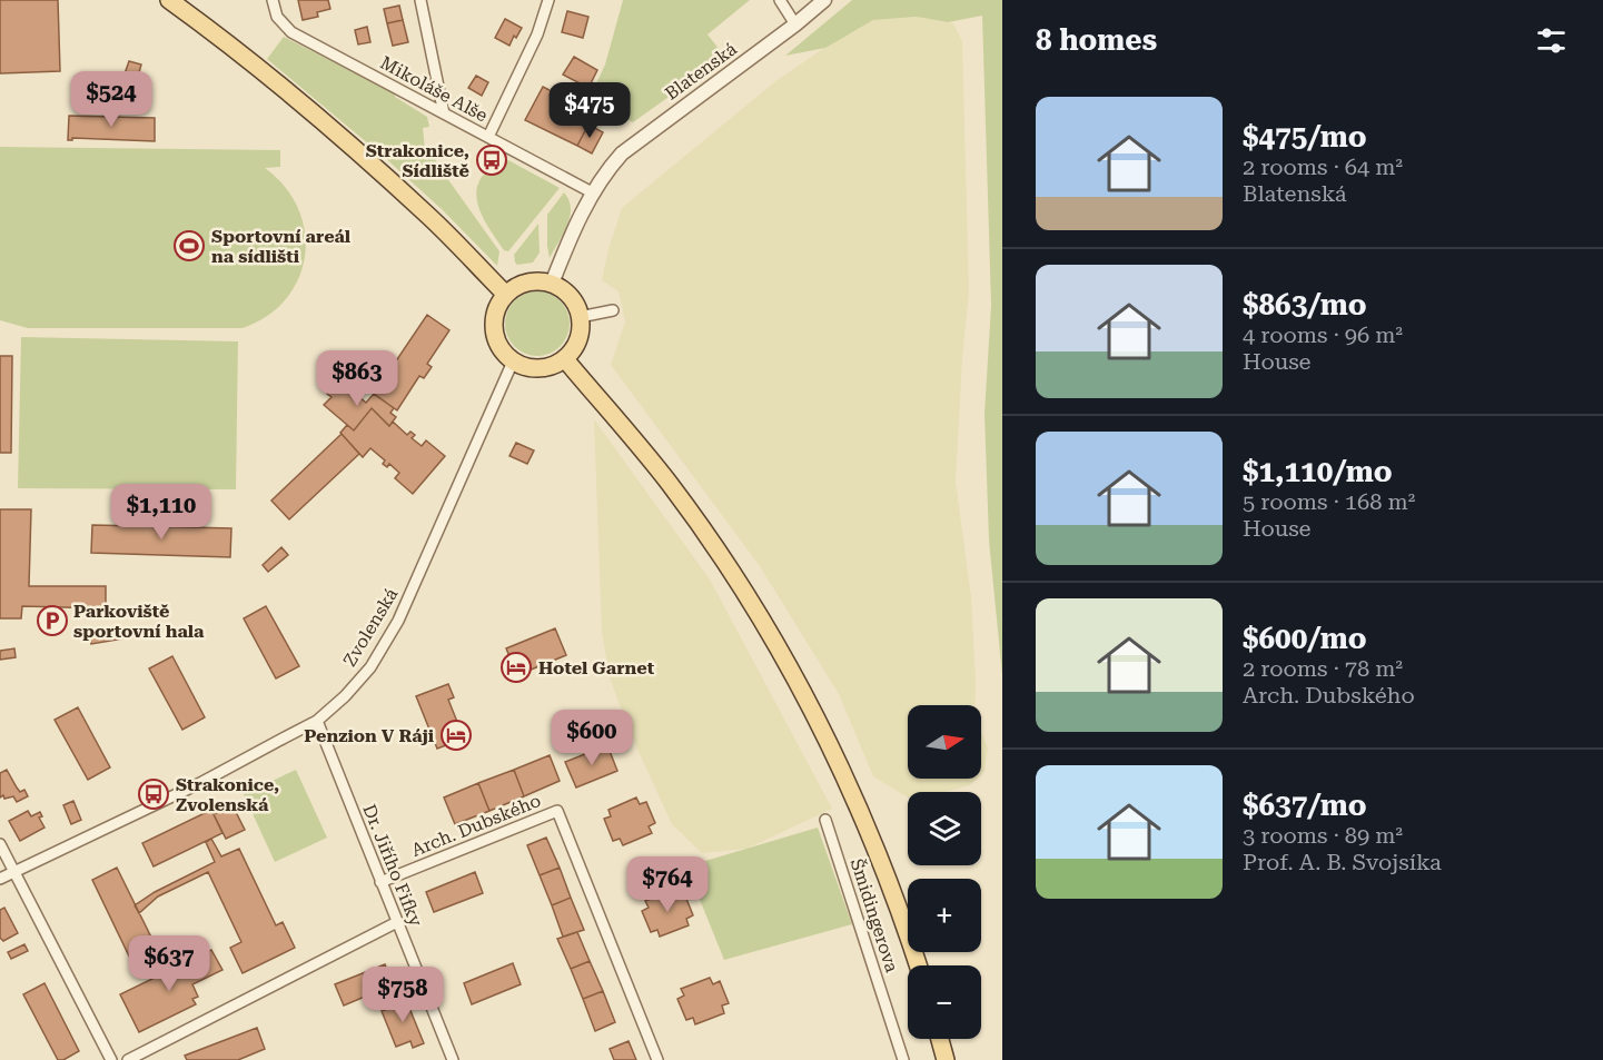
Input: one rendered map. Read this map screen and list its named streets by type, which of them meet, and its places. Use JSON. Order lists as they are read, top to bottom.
{
  "streets": {
    "street": [
      "Blatenská",
      "Mikoláše Alše",
      "Zvolenská",
      "Arch. Dubského",
      "Dr. Jiřího Fifky",
      "Šmidingerova"
    ]
  },
  "crossings": [
    ["Blatenská", "Mikoláše Alše"],
    ["Blatenská", "Zvolenská"],
    ["Zvolenská", "Dr. Jiřího Fifky"],
    ["Arch. Dubského", "Dr. Jiřího Fifky"]
  ],
  "places": {
    "bus stop": ["Strakonice, Sídliště", "Strakonice, Zvolenská"],
    "sports": ["Sportovní areál na sídlišti"],
    "parking": ["Parkoviště sportovní hala"],
    "hotel": ["Hotel Garnet", "Penzion V Ráji"]
  },
  "north": "right",
  "page": {
    "heading": "8 homes",
    "price": [
      "$524",
      "$475",
      "$863",
      "$1,110",
      "$600",
      "$764",
      "$637",
      "$758"
    ],
    "list": [
      {
        "name": "$475/mo",
        "note": "2 rooms · 64 m² · Blatenská"
      },
      {
        "name": "$863/mo",
        "note": "4 rooms · 96 m² · House"
      },
      {
        "name": "$1,110/mo",
        "note": "5 rooms · 168 m² · House"
      },
      {
        "name": "$600/mo",
        "note": "2 rooms · 78 m² · Arch. Dubského"
      },
      {
        "name": "$637/mo",
        "note": "3 rooms · 89 m² · Prof. A. B. Svojsíka"
      }
    ],
    "map_buttons": ["+", "−"]
  }
}
